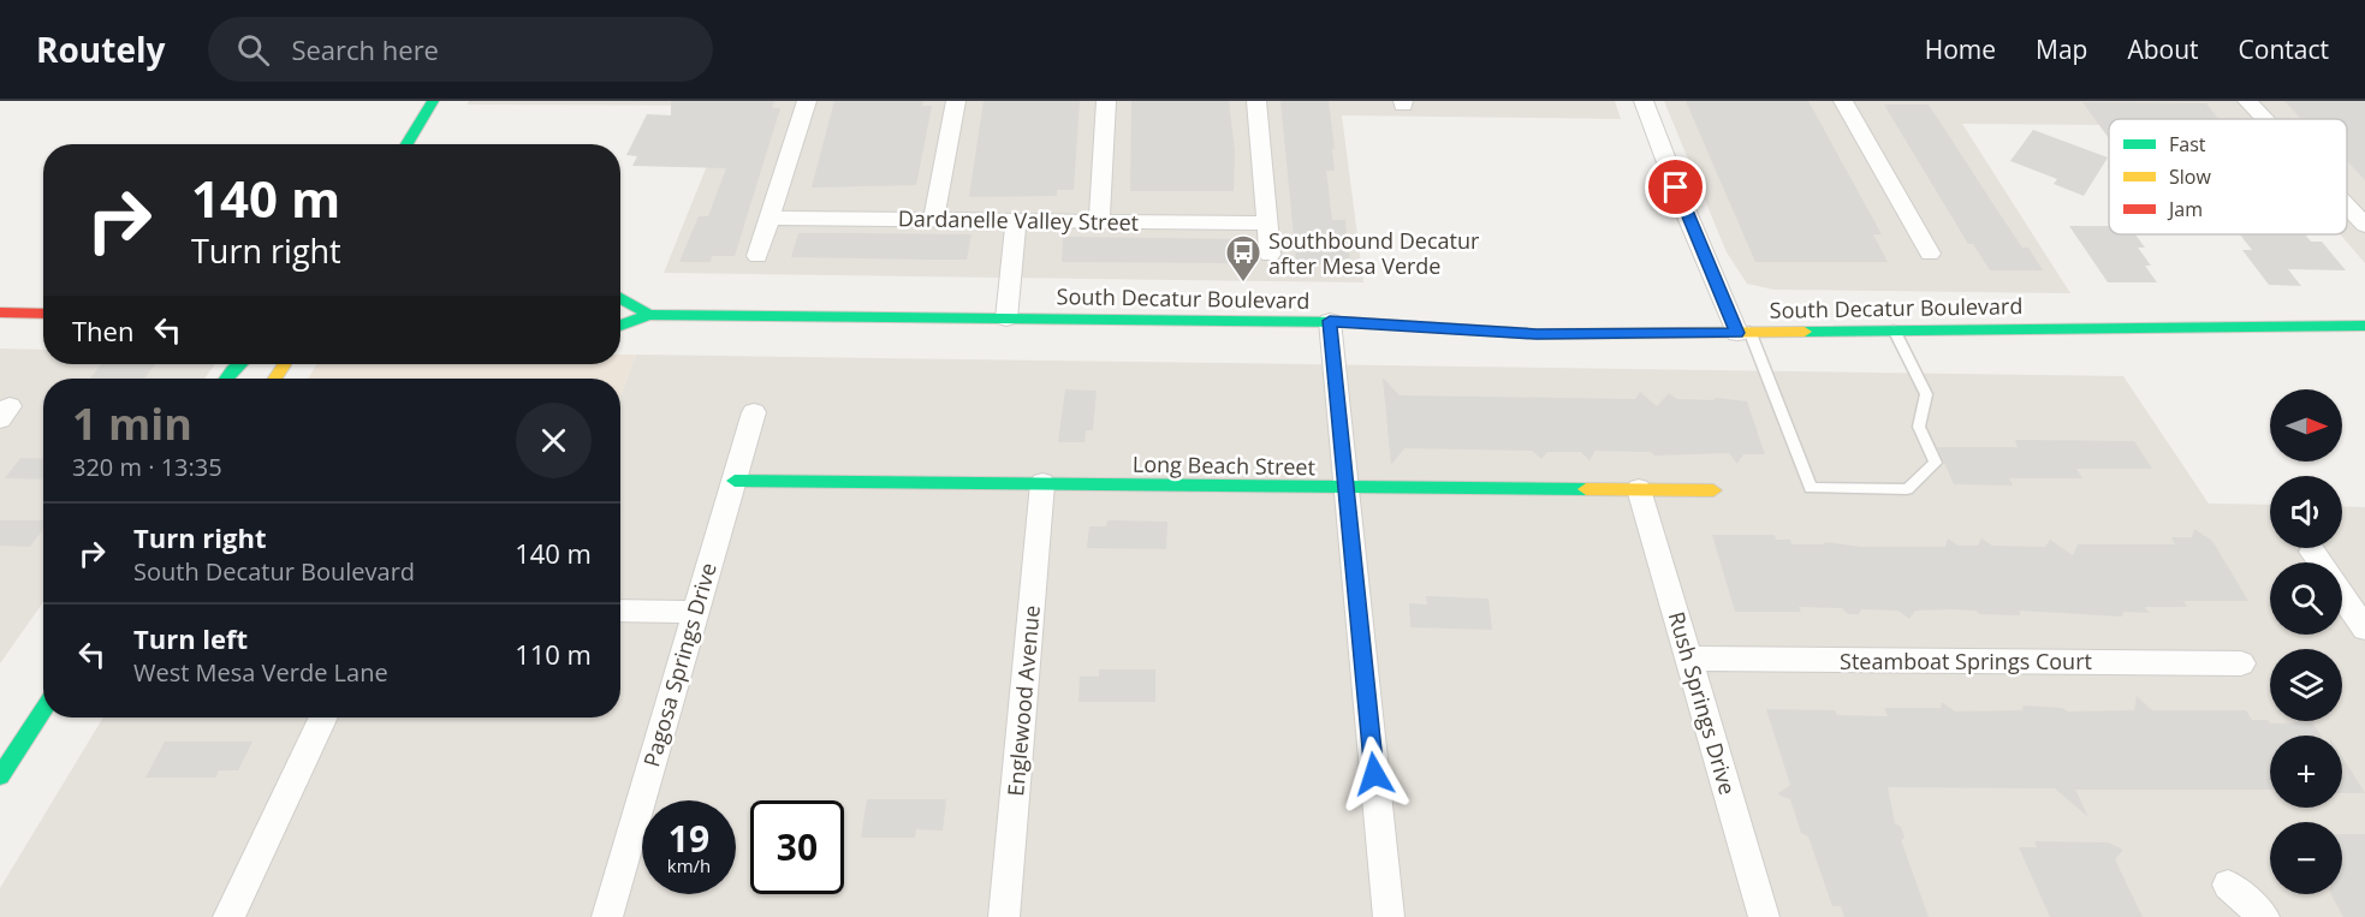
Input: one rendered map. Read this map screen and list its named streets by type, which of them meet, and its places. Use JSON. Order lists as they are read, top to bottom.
{
  "streets": {
    "main road": ["South Decatur Boulevard", "Long Beach Street"],
    "street": [
      "Dardanelle Valley Street",
      "Steamboat Springs Court",
      "Pagosa Springs Drive",
      "Englewood Avenue",
      "Rush Springs Drive"
    ]
  },
  "crossings": [
    ["Long Beach Street", "Pagosa Springs Drive"],
    ["Long Beach Street", "Englewood Avenue"],
    ["Long Beach Street", "Rush Springs Drive"],
    ["Steamboat Springs Court", "Rush Springs Drive"]
  ],
  "places": {
    "bus stop": ["Southbound Decatur after Mesa Verde"]
  },
  "legend": ["Fast", "Slow", "Jam"],
  "north": "right",
  "page": {
    "header": "Routely",
    "search": "Search here",
    "nav": [
      "Home",
      "Map",
      "About",
      "Contact"
    ],
    "turn": ["140 m", "Turn right"],
    "then": "Then",
    "heading": ["1 min", "320 m · 13:35"],
    "map_buttons": ["+", "−"],
    "list": [
      {
        "name": "Turn right",
        "note": "South Decatur Boulevard",
        "value": "140 m"
      },
      {
        "name": "Turn left",
        "note": "West Mesa Verde Lane",
        "value": "110 m"
      }
    ],
    "speed": "19 km/h",
    "limit": "30"
  }
}
